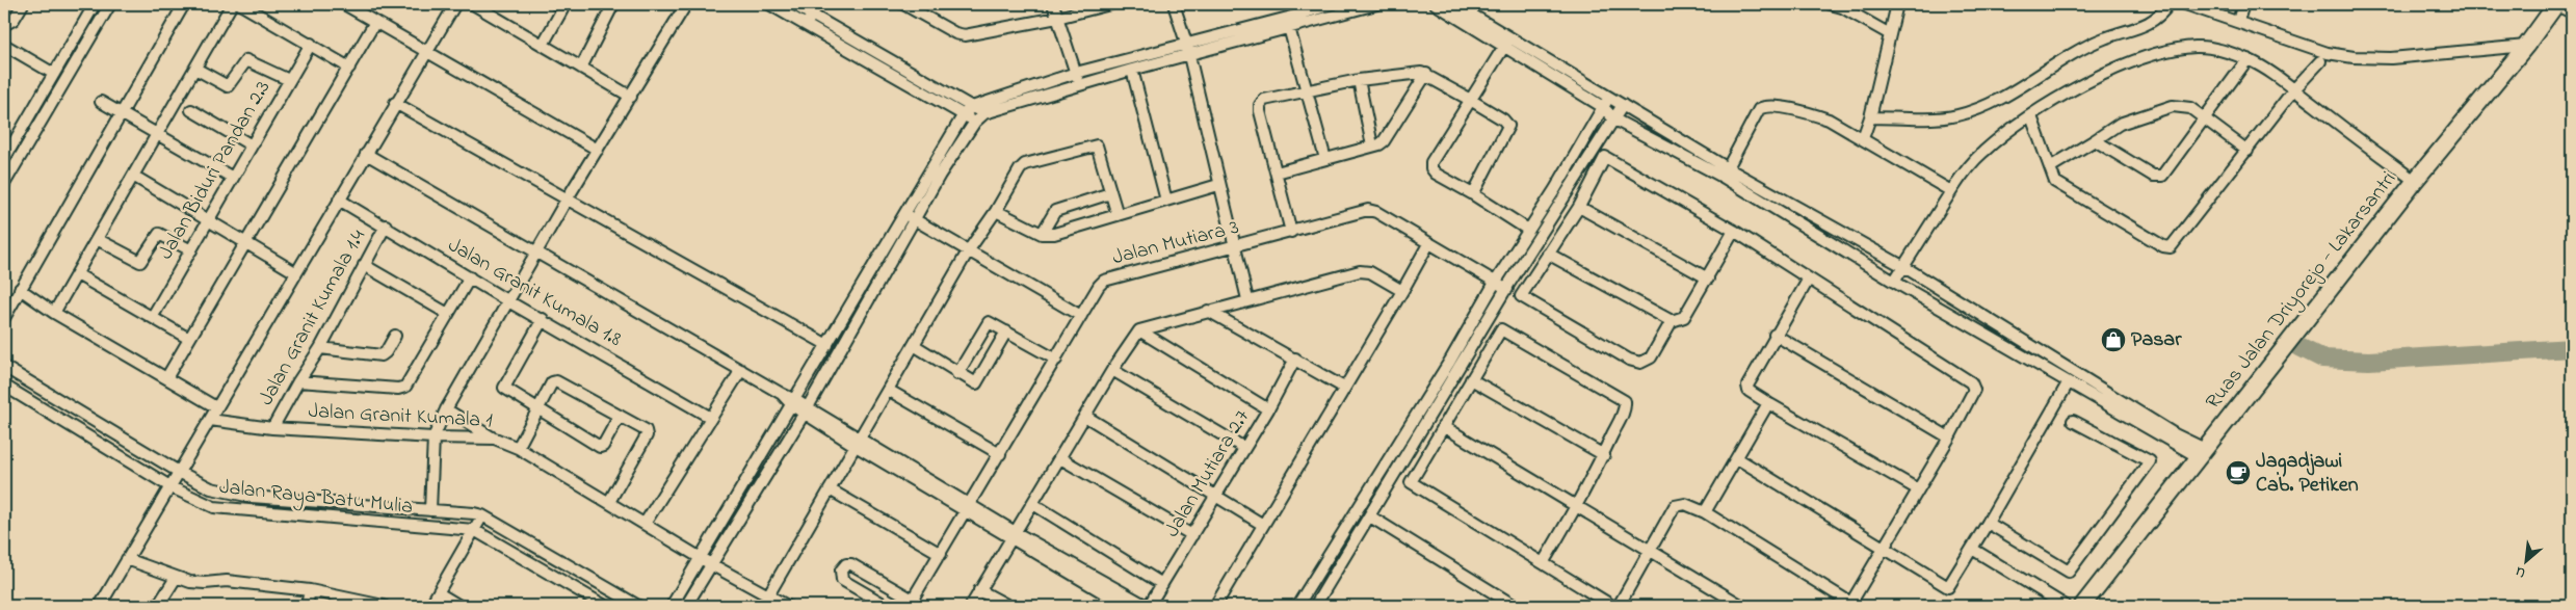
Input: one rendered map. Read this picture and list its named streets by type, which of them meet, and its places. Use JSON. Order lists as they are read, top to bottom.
{
  "streets": {
    "main road": ["Ruas Jalan Driyorejo - Lakarsantri"],
    "street": [
      "Jalan Biduri Pandan 2.3",
      "Jalan Mutiara 3",
      "Jalan Granit Kumala 1.8",
      "Jalan Granit Kumala 1.4",
      "Jalan Granit Kumala 1",
      "Jalan Mutiara 2.7",
      "Jalan Raya Batu Mulia"
    ]
  },
  "crossings": [
    ["Jalan Granit Kumala 1.8", "Jalan Granit Kumala 1.4"],
    ["Jalan Granit Kumala 1.4", "Jalan Granit Kumala 1"]
  ],
  "places": {
    "shop": ["Pasar"],
    "cafe": ["Jagadjawi Cab. Petiken"]
  },
  "north": "bottom left"
}
